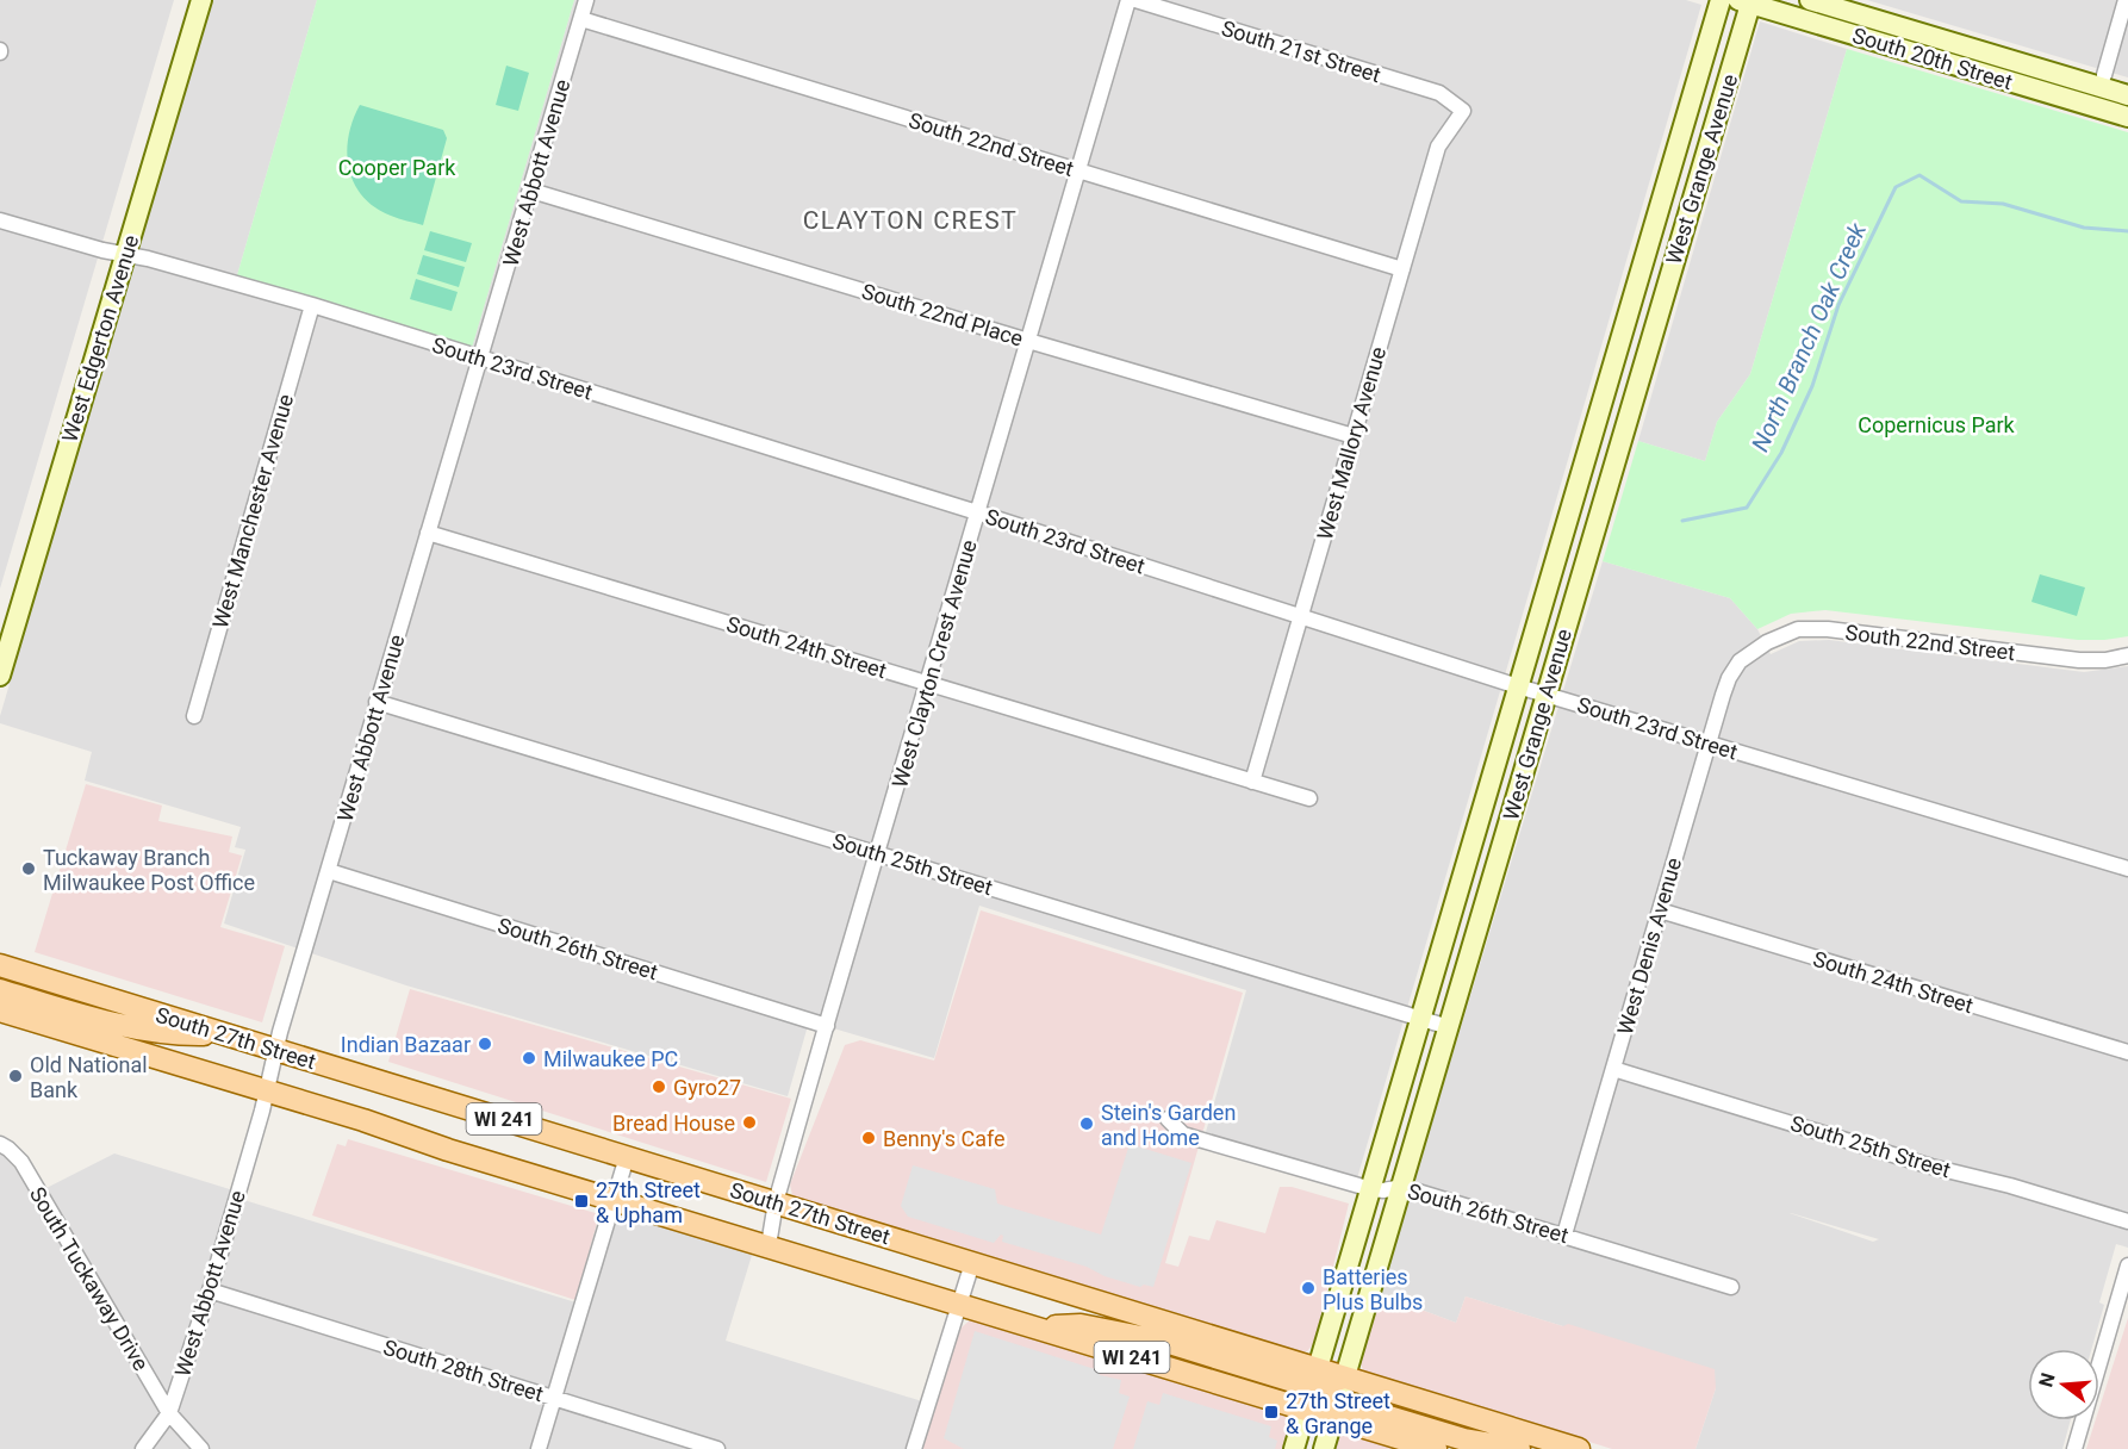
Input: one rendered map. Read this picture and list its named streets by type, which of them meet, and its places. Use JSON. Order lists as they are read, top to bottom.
{
  "streets": {
    "main road": ["South 27th Street", "WI 241"],
    "street": [
      "South 21st Street",
      "South 20th Street",
      "South 22nd Street",
      "West Grange Avenue",
      "West Abbott Avenue",
      "South 22nd Place",
      "West Edgerton Avenue",
      "South 23rd Street",
      "West Mallory Avenue",
      "West Manchester Avenue",
      "South 24th Street",
      "West Clayton Crest Avenue",
      "South 25th Street",
      "West Denis Avenue",
      "South 26th Street",
      "South Tuckaway Drive",
      "South 28th Street"
    ]
  },
  "crossings": [
    ["South 21st Street", "West Mallory Avenue"],
    ["South 20th Street", "West Grange Avenue"],
    ["South 22nd Street", "West Abbott Avenue"],
    ["South 22nd Street", "West Mallory Avenue"],
    ["South 22nd Street", "West Clayton Crest Avenue"],
    ["South 22nd Street", "West Denis Avenue"],
    ["West Grange Avenue", "South 23rd Street"],
    ["West Grange Avenue", "South 25th Street"],
    ["West Grange Avenue", "South 26th Street"],
    ["West Grange Avenue", "South 27th Street"],
    ["West Abbott Avenue", "South 22nd Place"],
    ["West Abbott Avenue", "South 23rd Street"],
    ["West Abbott Avenue", "South 24th Street"],
    ["West Abbott Avenue", "South 25th Street"],
    ["West Abbott Avenue", "South 26th Street"],
    ["West Abbott Avenue", "South 27th Street"],
    ["West Abbott Avenue", "South Tuckaway Drive"],
    ["West Abbott Avenue", "South 28th Street"],
    ["South 22nd Place", "West Mallory Avenue"],
    ["South 22nd Place", "West Clayton Crest Avenue"],
    ["West Edgerton Avenue", "South 23rd Street"],
    ["South 23rd Street", "West Mallory Avenue"],
    ["South 23rd Street", "West Manchester Avenue"],
    ["South 23rd Street", "West Clayton Crest Avenue"],
    ["South 23rd Street", "West Denis Avenue"],
    ["West Mallory Avenue", "South 24th Street"],
    ["South 24th Street", "West Clayton Crest Avenue"],
    ["South 24th Street", "West Denis Avenue"],
    ["West Clayton Crest Avenue", "South 25th Street"],
    ["West Clayton Crest Avenue", "South 26th Street"],
    ["West Clayton Crest Avenue", "South 27th Street"],
    ["South 25th Street", "West Denis Avenue"],
    ["West Denis Avenue", "South 26th Street"]
  ],
  "districts": ["CLAYTON CREST"],
  "water": ["North Branch Oak Creek"],
  "parks": ["Cooper Park", "Copernicus Park"],
  "places": {
    "other": [
      "Tuckaway Branch Milwaukee Post Office",
      "Indian Bazaar",
      "Milwaukee PC",
      "Old National Bank",
      "Gyro27",
      "Bread House",
      "Stein's Garden and Home",
      "Benny's Cafe",
      "Batteries Plus Bulbs"
    ],
    "transit": ["27th Street & Upham", "27th Street & Grange"]
  },
  "north": "left"
}
